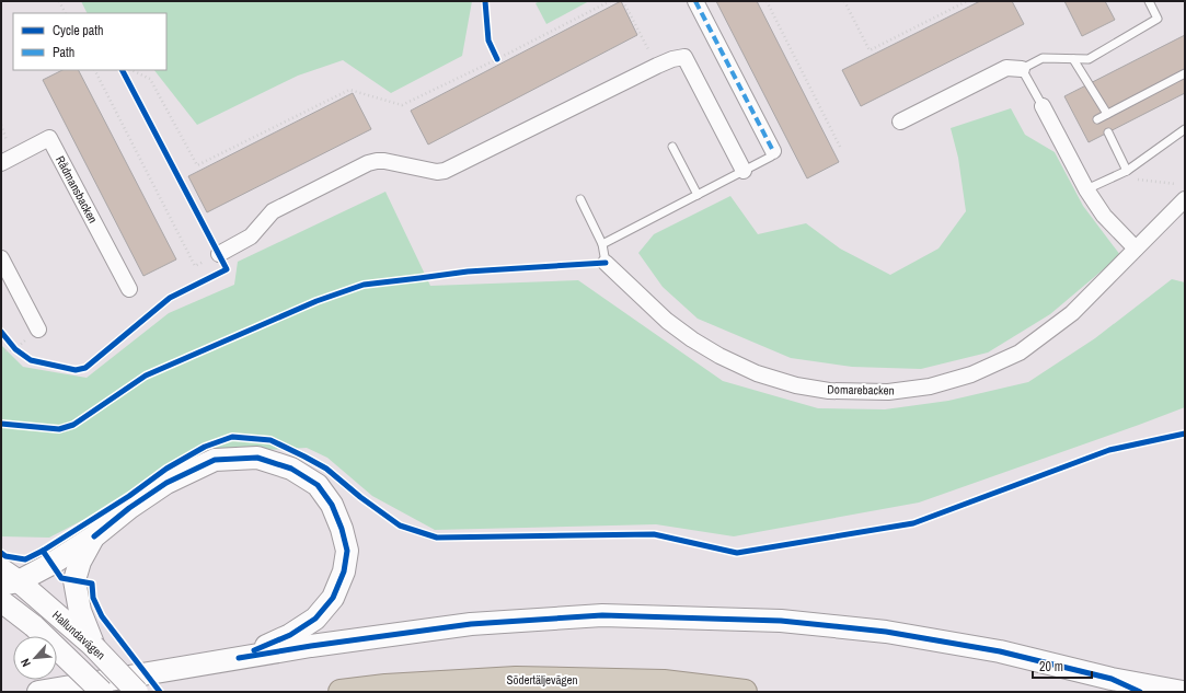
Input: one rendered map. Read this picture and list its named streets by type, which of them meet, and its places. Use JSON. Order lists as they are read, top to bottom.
{
  "streets": {
    "highway": ["Södertäljevägen"],
    "main road": ["Hallundavägen"],
    "street": ["Rådmansbacken", "Domarebacken"]
  },
  "legend": ["Cycle path", "Path"],
  "scale_bar": "20 m",
  "north": "bottom left"
}
